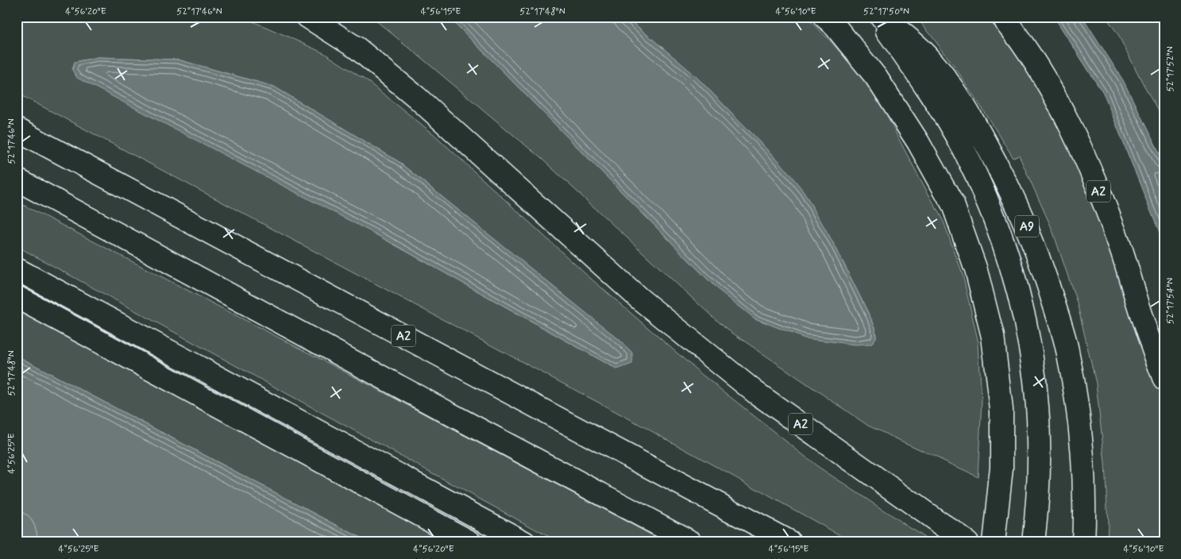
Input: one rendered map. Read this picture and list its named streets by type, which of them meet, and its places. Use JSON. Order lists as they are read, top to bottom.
{
  "streets": {
    "main road": ["A2", "A9"]
  },
  "coordinates": [
    "4°56'20\"E",
    "52°17'46\"N",
    "4°56'15\"E",
    "52°17'48\"N",
    "4°56'10\"E",
    "52°17'50\"N",
    "52°17'52\"N",
    "52°17'54\"N",
    "4°56'25\"E"
  ]
}
